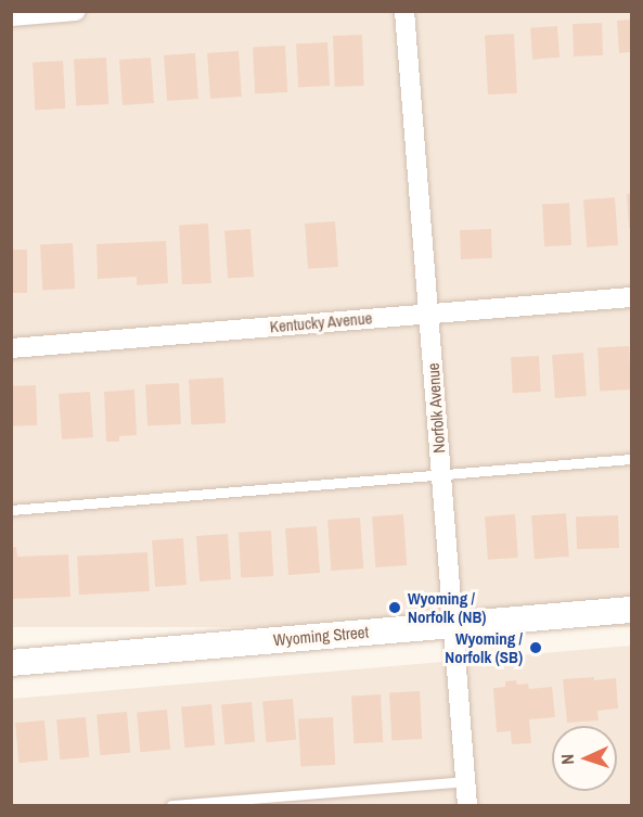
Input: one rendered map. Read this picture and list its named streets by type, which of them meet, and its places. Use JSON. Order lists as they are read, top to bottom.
{
  "streets": {
    "street": ["Kentucky Avenue", "Norfolk Avenue", "Wyoming Street"]
  },
  "crossings": [
    ["Kentucky Avenue", "Norfolk Avenue"],
    ["Norfolk Avenue", "Wyoming Street"]
  ],
  "places": ["Wyoming / Norfolk (NB)", "Wyoming / Norfolk (SB)"],
  "north": "left"
}
